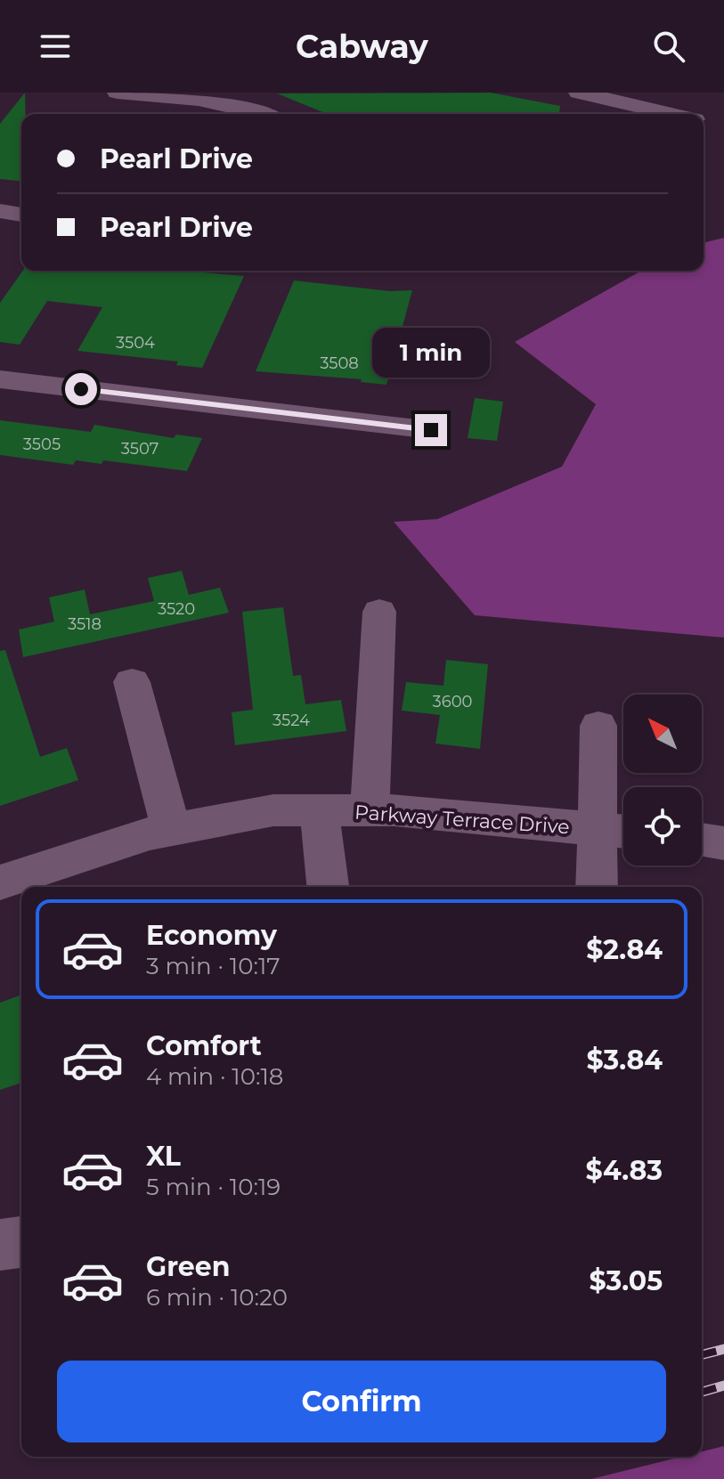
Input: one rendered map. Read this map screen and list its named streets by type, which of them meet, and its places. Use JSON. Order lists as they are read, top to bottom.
{
  "streets": {
    "street": ["Parkway Terrace Drive"]
  },
  "house_numbers": [
    "3504",
    "3508",
    "3505",
    "3507",
    "3520",
    "3518",
    "3600",
    "3524"
  ],
  "north": "top left",
  "page": {
    "header": "Cabway",
    "banner": ["Pearl Drive", "Pearl Drive"],
    "bubble": "1 min",
    "list": [
      {
        "name": "Economy",
        "note": "3 min · 10:17",
        "value": "$2.84"
      },
      {
        "name": "Comfort",
        "note": "4 min · 10:18",
        "value": "$3.84"
      },
      {
        "name": "XL",
        "note": "5 min · 10:19",
        "value": "$4.83"
      },
      {
        "name": "Green",
        "note": "6 min · 10:20",
        "value": "$3.05"
      }
    ],
    "buttons": "Confirm"
  }
}
